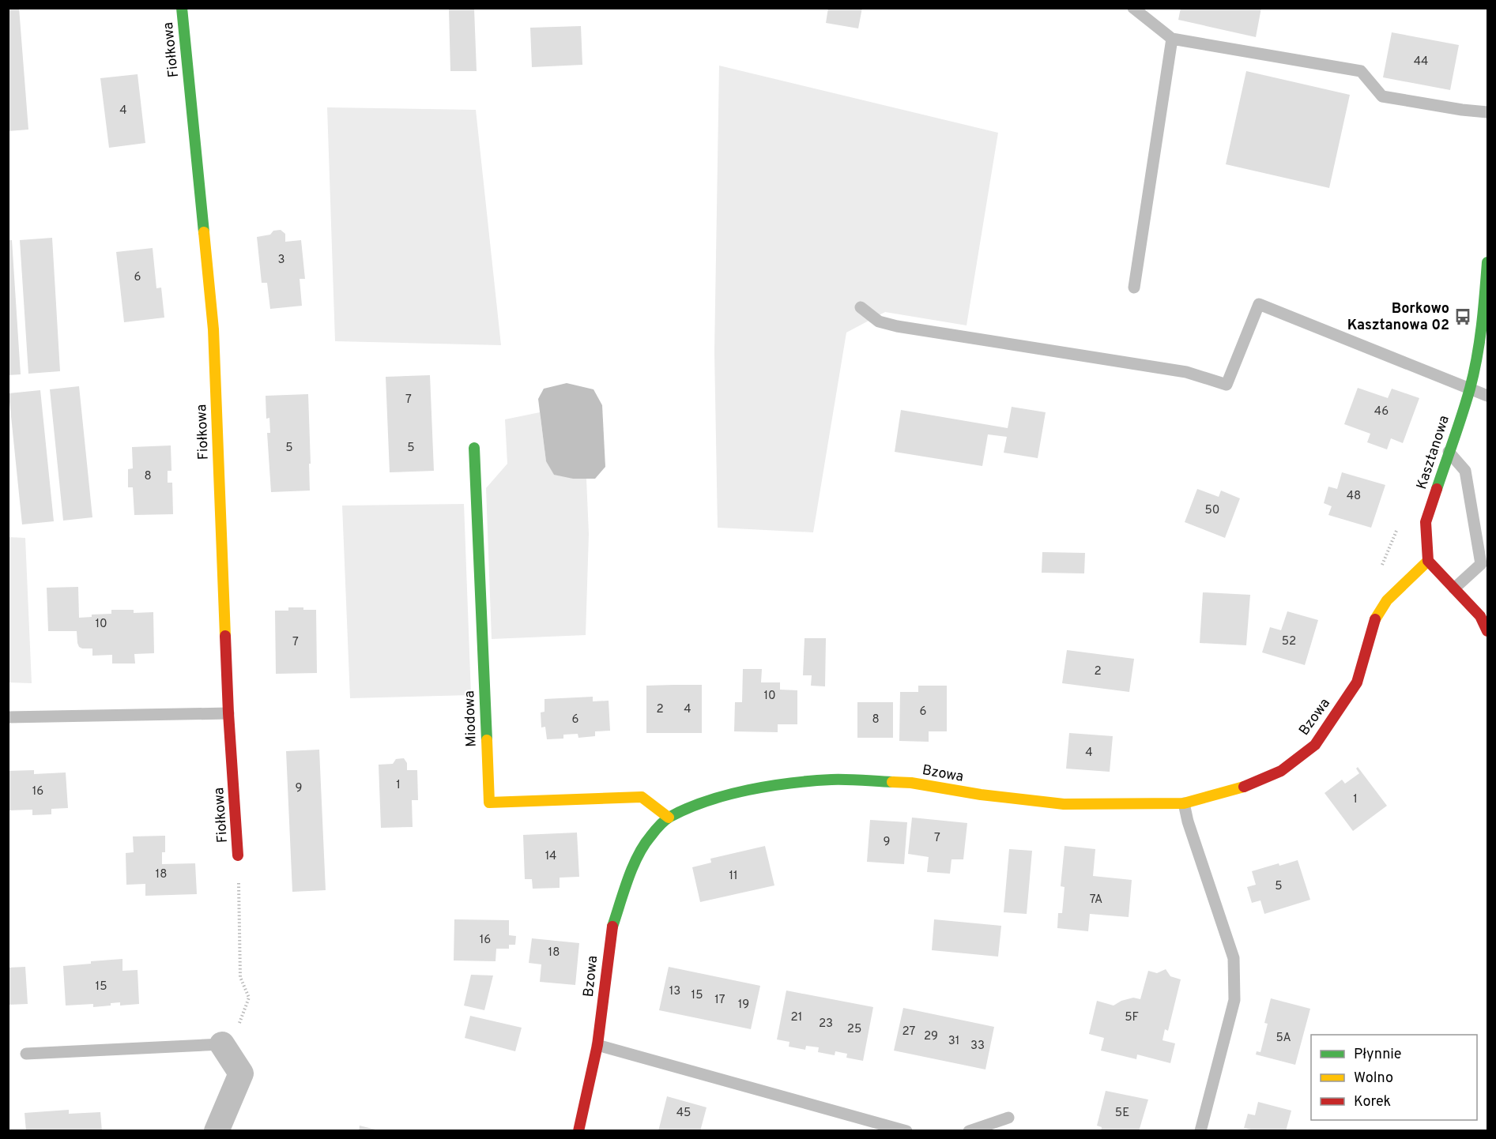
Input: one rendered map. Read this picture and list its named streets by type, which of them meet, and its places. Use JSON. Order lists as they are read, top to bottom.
{
  "streets": {
    "street": [
      "Fiołkowa",
      "Kasztanowa",
      "Bzowa",
      "Miodowa"
    ]
  },
  "crossings": [
    ["Kasztanowa", "Bzowa"],
    ["Bzowa", "Miodowa"]
  ],
  "places": {
    "bus stop": ["Borkowo Kasztanowa 02"]
  },
  "house_numbers": [
    "44",
    "4",
    "3",
    "6",
    "7",
    "46",
    "5",
    "5",
    "8",
    "48",
    "50",
    "10",
    "52",
    "7",
    "2",
    "10",
    "2",
    "4",
    "6",
    "6",
    "8",
    "4",
    "1",
    "9",
    "16",
    "1",
    "7",
    "9",
    "14",
    "18",
    "11",
    "5",
    "7A",
    "16",
    "18",
    "15",
    "13",
    "15",
    "17",
    "19",
    "21",
    "5F",
    "23",
    "25",
    "27",
    "29",
    "5A",
    "31",
    "33",
    "45",
    "5E"
  ],
  "legend": ["Płynnie", "Wolno", "Korek"]
}
